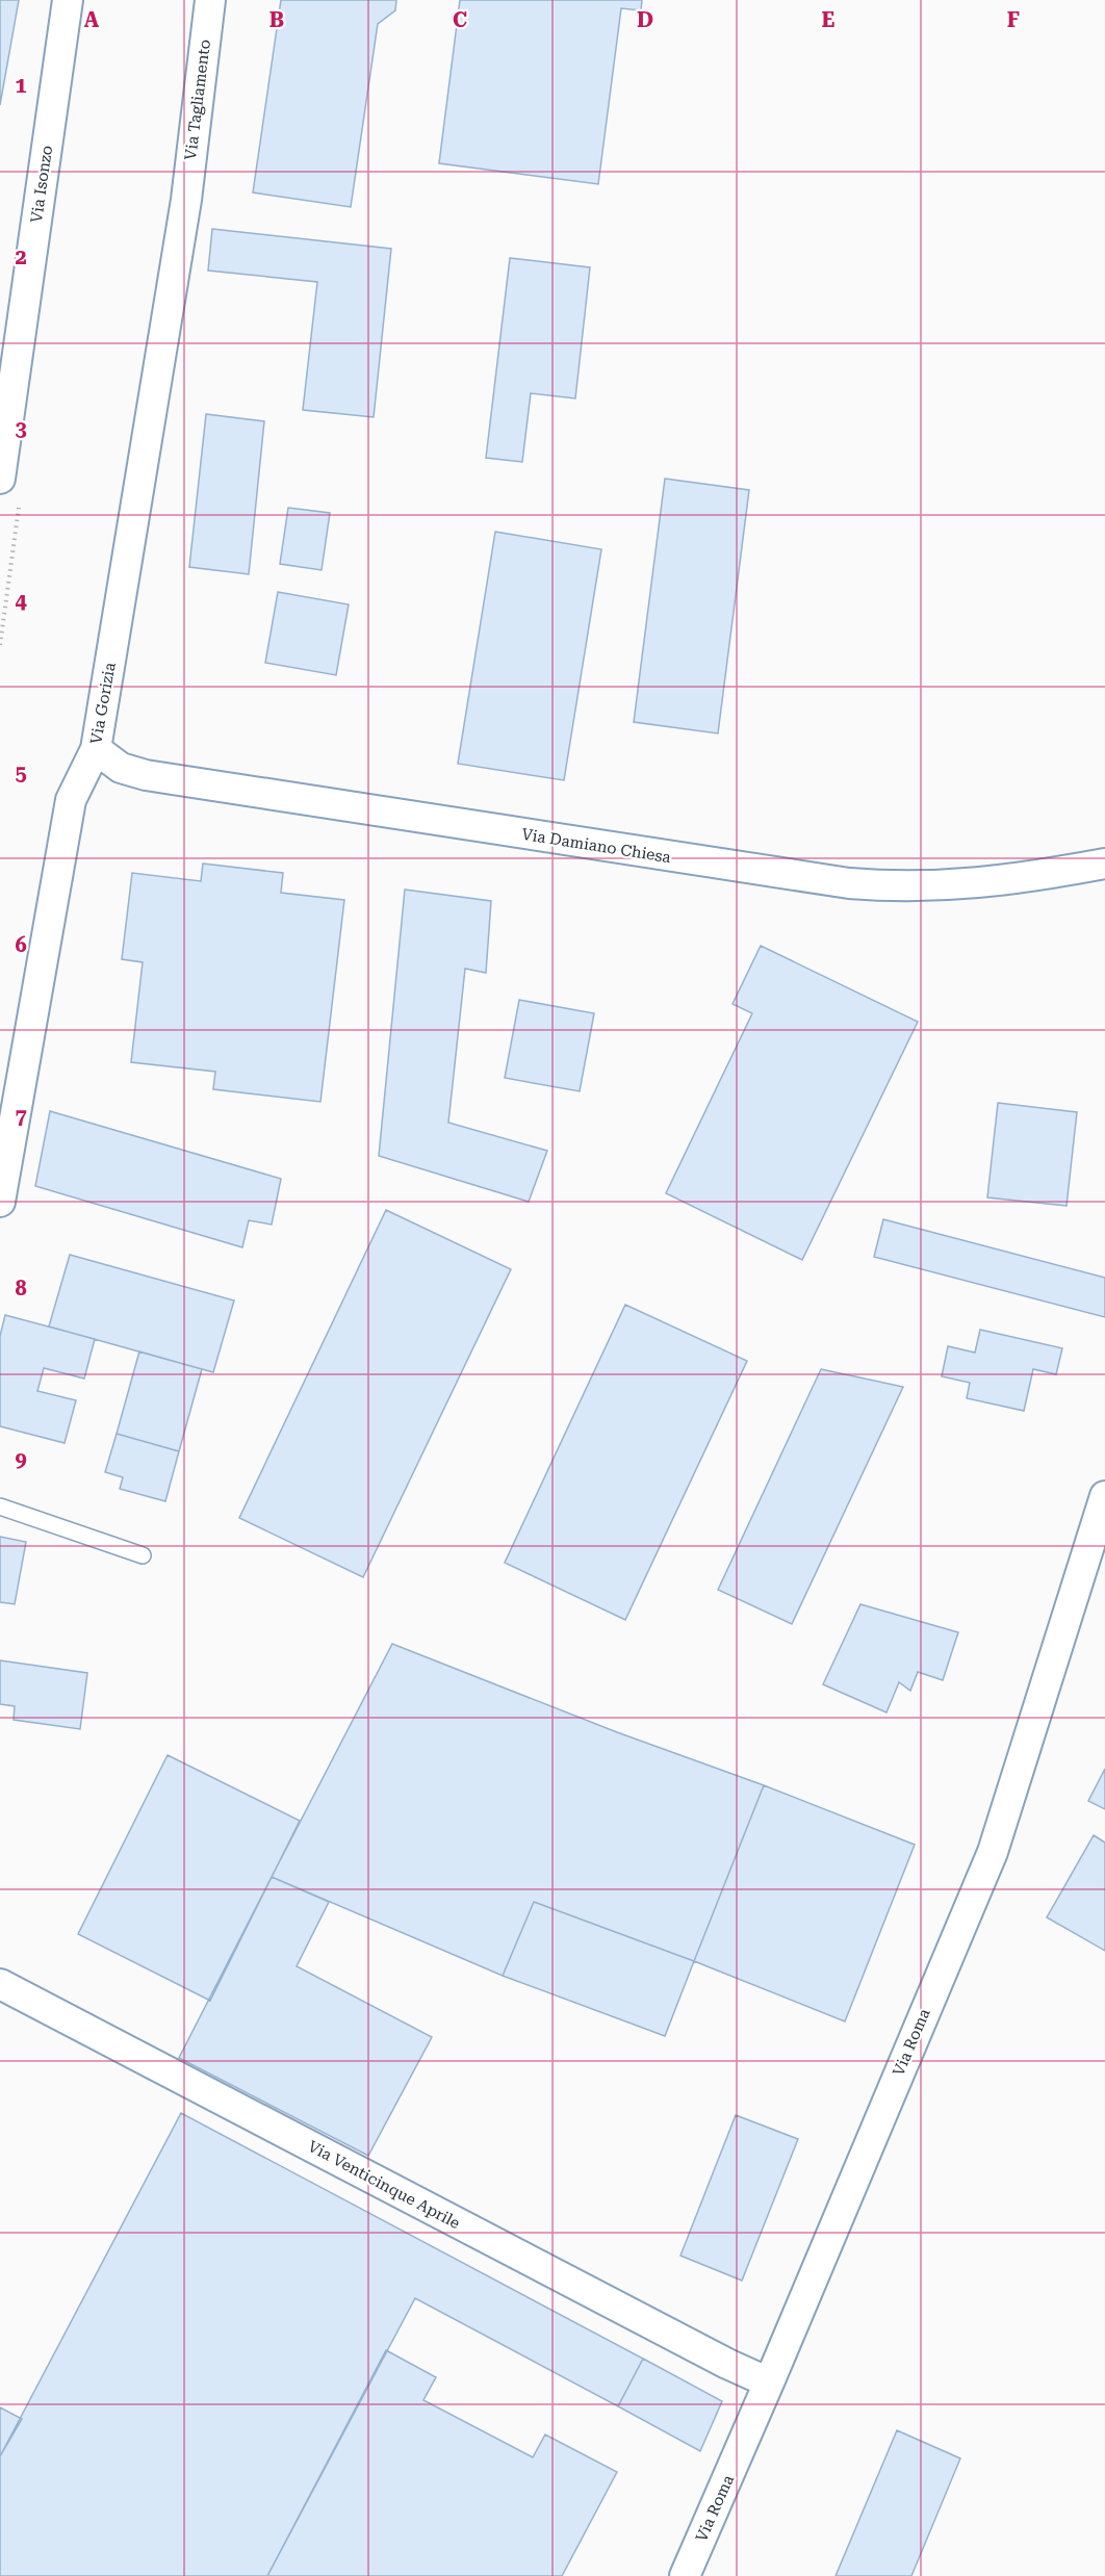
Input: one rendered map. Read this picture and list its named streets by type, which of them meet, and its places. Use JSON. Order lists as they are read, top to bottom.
{
  "streets": {
    "street": [
      "Via Tagliamento",
      "Via Isonzo",
      "Via Gorizia",
      "Via Damiano Chiesa",
      "Via Roma",
      "Via Venticinque Aprile"
    ]
  },
  "crossings": [
    ["Via Tagliamento", "Via Gorizia"],
    ["Via Gorizia", "Via Damiano Chiesa"],
    ["Via Roma", "Via Venticinque Aprile"]
  ],
  "grid": {
    "columns": [
      "A",
      "B",
      "C",
      "D",
      "E",
      "F"
    ],
    "rows": [
      "1",
      "2",
      "3",
      "4",
      "5",
      "6",
      "7",
      "8",
      "9"
    ]
  }
}
